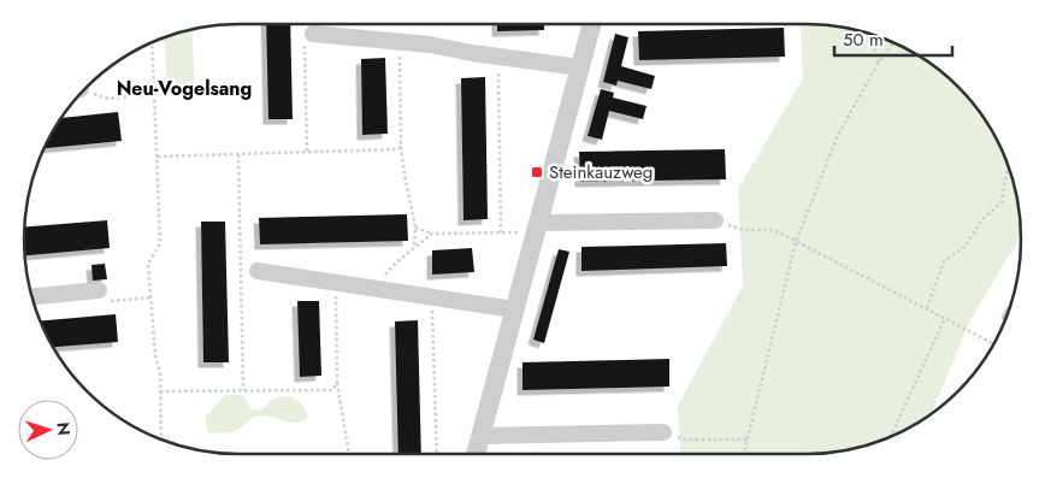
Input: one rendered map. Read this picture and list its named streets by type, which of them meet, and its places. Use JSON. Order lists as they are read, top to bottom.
{
  "districts": ["Neu-Vogelsang"],
  "places": {
    "transit": ["Steinkauzweg"]
  },
  "scale_bar": "50 m",
  "north": "right"
}
